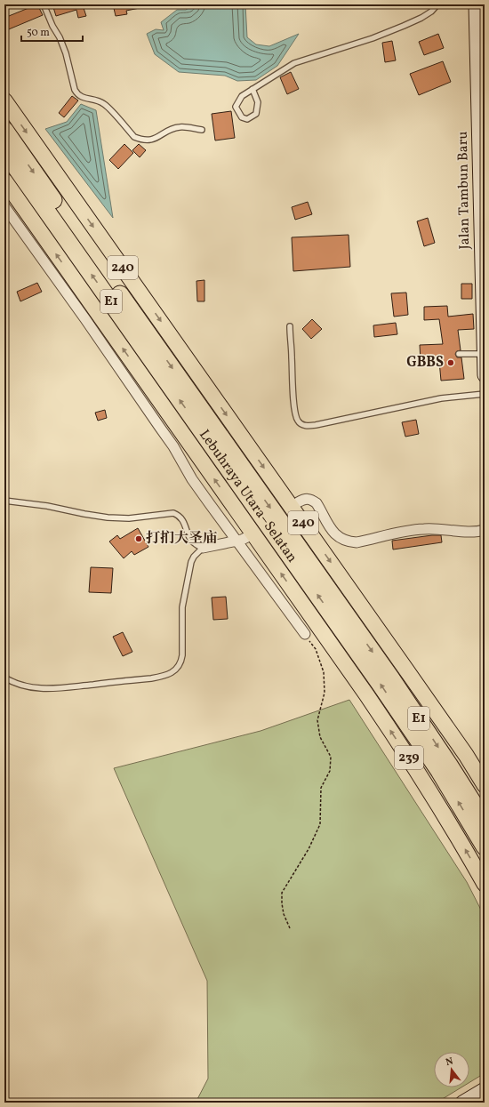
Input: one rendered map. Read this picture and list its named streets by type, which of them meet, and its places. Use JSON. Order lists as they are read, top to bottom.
{
  "streets": {
    "highway": ["E1", "Lebuhraya Utara–Selatan"],
    "main road": ["Jalan Tambun Baru", "240", "239"]
  },
  "places": ["GBBS", "打扪大圣庙"],
  "scale_bar": "50 m",
  "north": "top"
}
